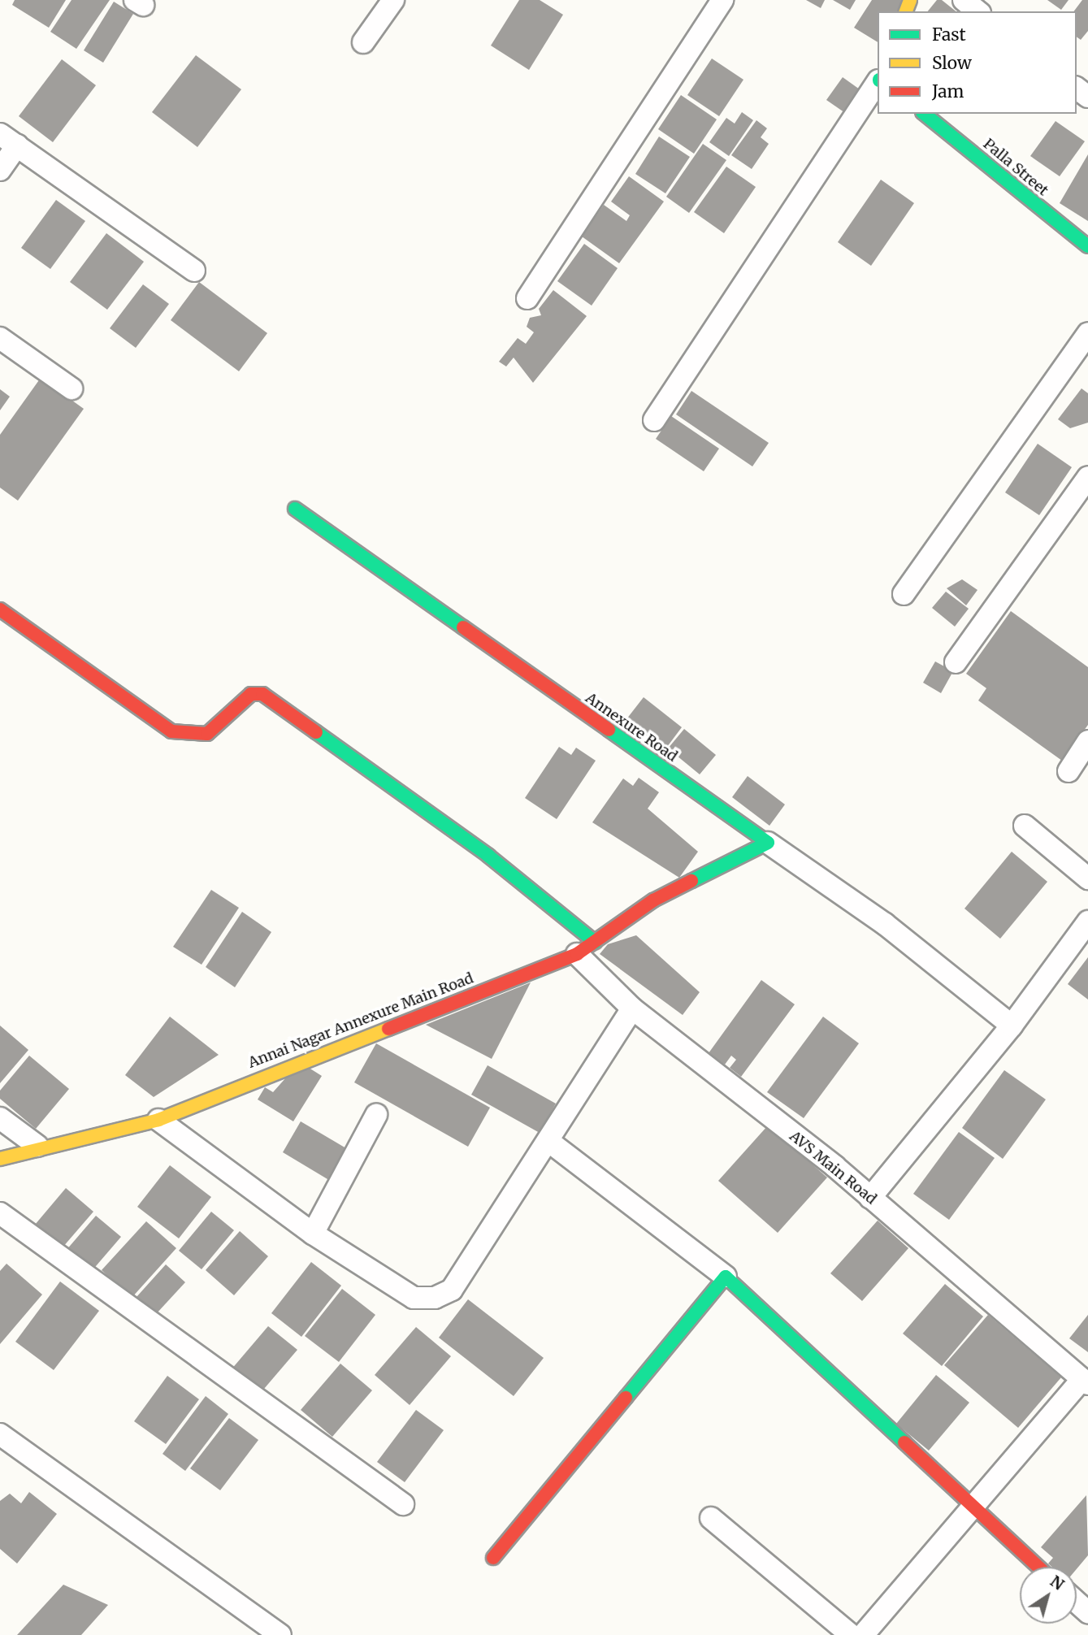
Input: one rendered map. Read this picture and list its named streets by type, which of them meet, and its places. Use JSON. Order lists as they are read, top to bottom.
{
  "streets": {
    "street": [
      "Palla Street",
      "Annexure Road",
      "Annai Nagar Annexure Main Road",
      "AVS Main Road"
    ]
  },
  "crossings": [
    ["Annai Nagar Annexure Main Road", "AVS Main Road"]
  ],
  "legend": ["Fast", "Slow", "Jam"],
  "north": "top right"
}
